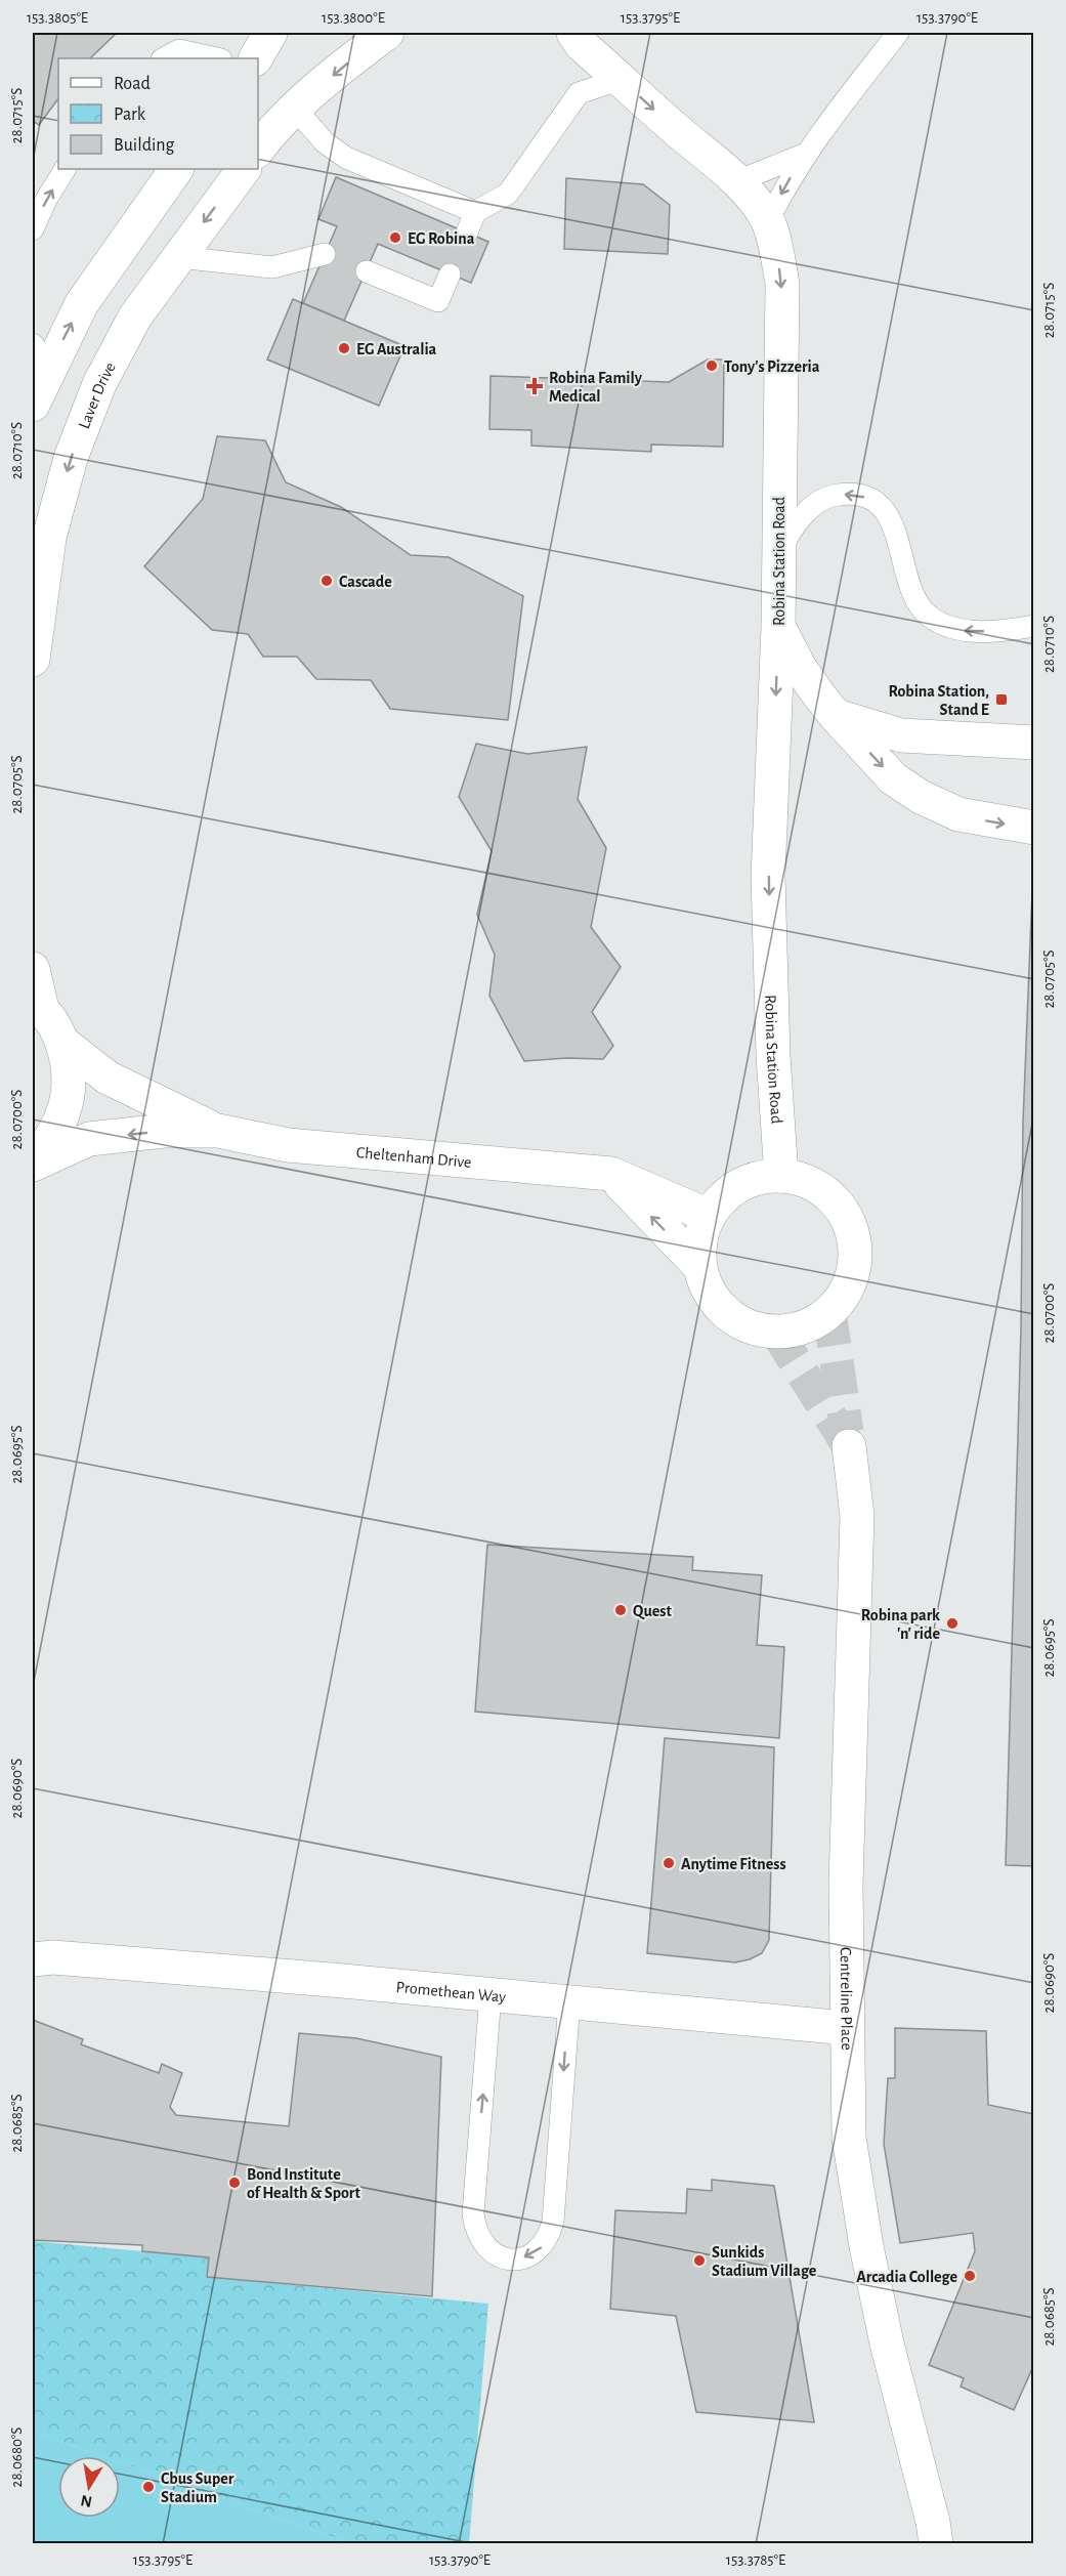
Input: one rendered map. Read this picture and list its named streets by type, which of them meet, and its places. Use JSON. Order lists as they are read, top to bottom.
{
  "streets": {
    "street": [
      "Laver Drive",
      "Robina Station Road",
      "Cheltenham Drive",
      "Promethean Way",
      "Centreline Place"
    ]
  },
  "crossings": [
    ["Robina Station Road", "Cheltenham Drive"],
    ["Promethean Way", "Centreline Place"]
  ],
  "one_way": ["Robina Station Road"],
  "places": {
    "other": [
      "EG Robina",
      "EG Australia",
      "Tony's Pizzeria",
      "Cascade",
      "Quest",
      "Robina park 'n' ride",
      "Anytime Fitness",
      "Bond Institute of Health & Sport",
      "Sunkids Stadium Village",
      "Arcadia College",
      "Cbus Super Stadium"
    ],
    "health": ["Robina Family Medical"],
    "transit": ["Robina Station, Stand E"]
  },
  "legend": ["Road", "Park", "Building"],
  "north": "bottom",
  "coordinates": [
    "153.3805°E",
    "153.3800°E",
    "153.3795°E",
    "153.3790°E",
    "28.0715°S",
    "28.0710°S",
    "28.0705°S",
    "28.0700°S",
    "28.0695°S",
    "28.0690°S",
    "28.0685°S",
    "28.0680°S",
    "153.3785°E"
  ]
}
